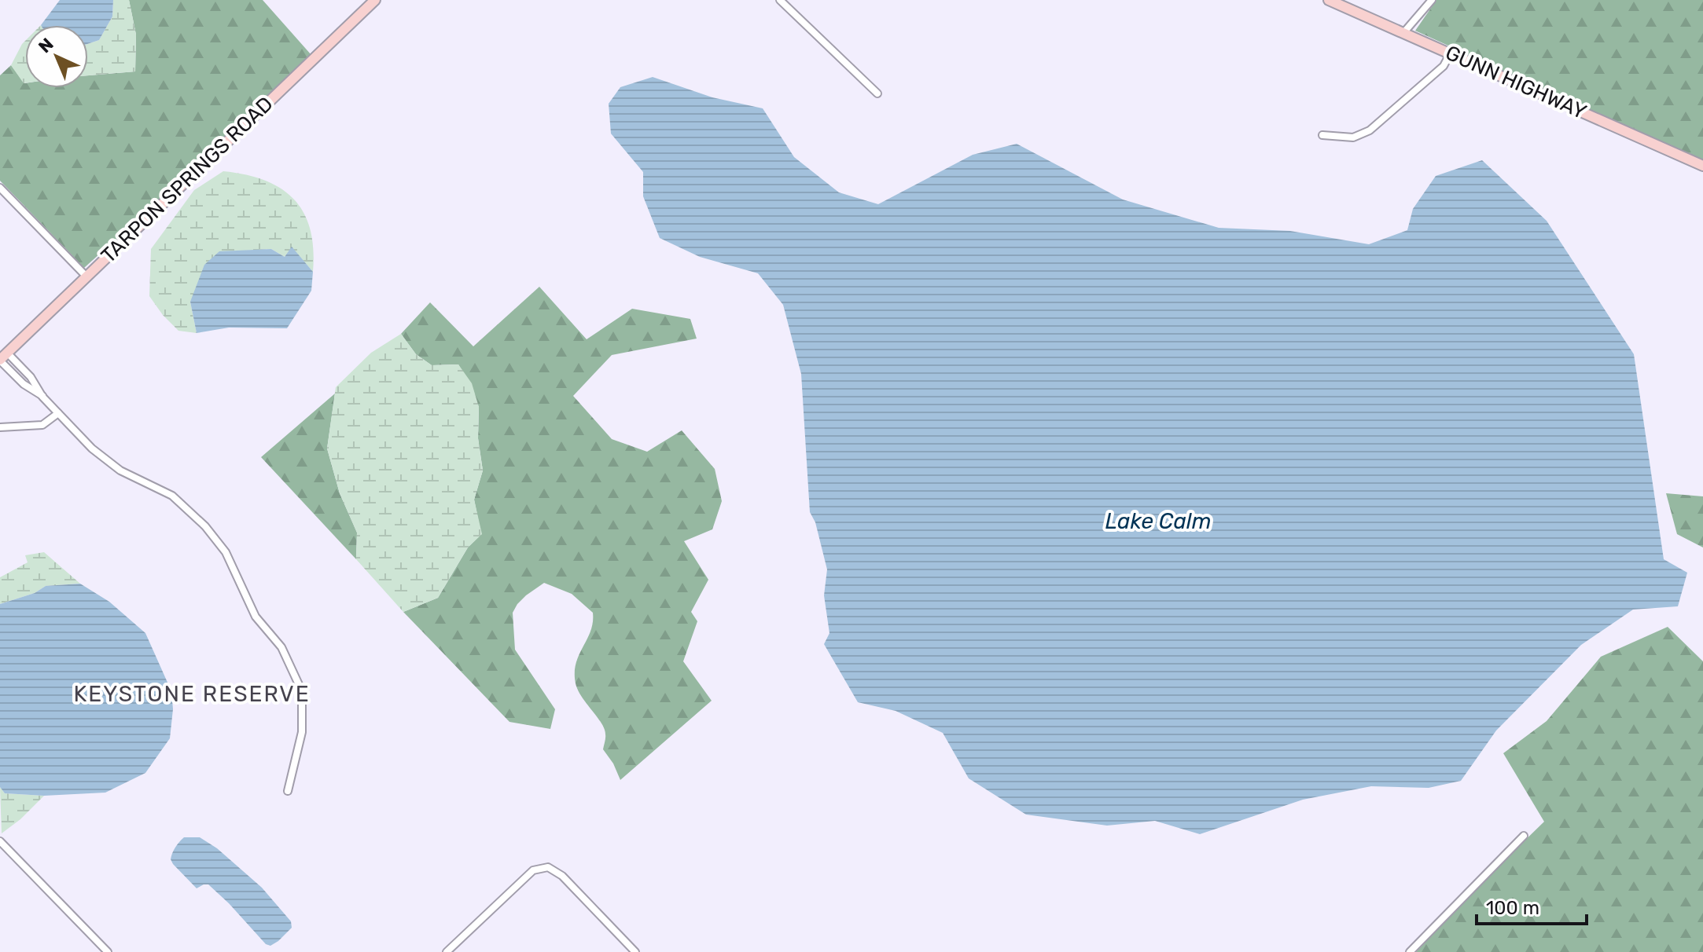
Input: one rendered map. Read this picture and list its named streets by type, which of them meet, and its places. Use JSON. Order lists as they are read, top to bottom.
{
  "streets": {
    "main road": ["GUNN HIGHWAY", "TARPON SPRINGS ROAD"]
  },
  "districts": ["KEYSTONE RESERVE"],
  "water": ["Lake Calm"],
  "scale_bar": "100 m",
  "north": "top left"
}
